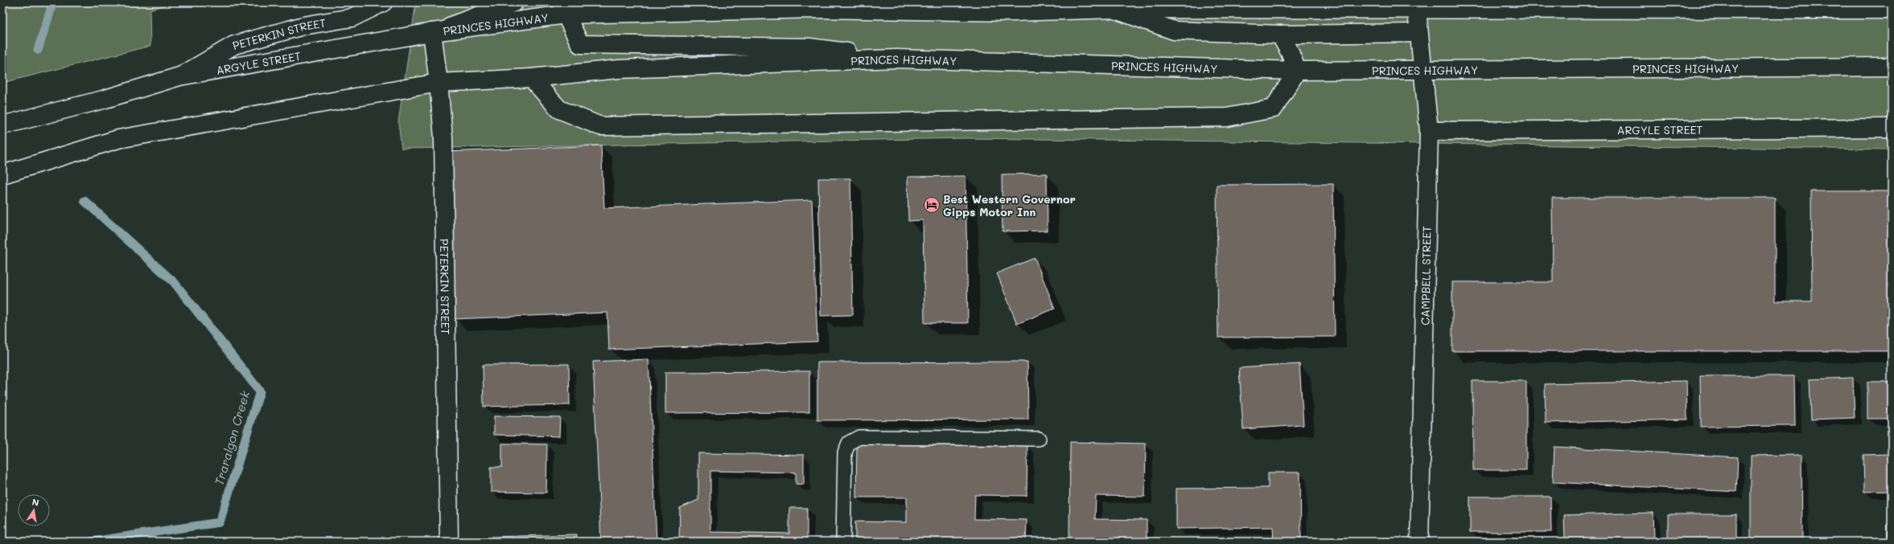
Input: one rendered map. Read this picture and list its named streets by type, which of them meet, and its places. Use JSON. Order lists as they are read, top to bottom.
{
  "streets": {
    "main road": [
      "PRINCES HIGHWAY",
      "PETERKIN STREET",
      "ARGYLE STREET",
      "CAMPBELL STREET"
    ]
  },
  "crossings": [
    ["PRINCES HIGHWAY", "PETERKIN STREET"],
    ["PRINCES HIGHWAY", "ARGYLE STREET"],
    ["PRINCES HIGHWAY", "CAMPBELL STREET"],
    ["PETERKIN STREET", "ARGYLE STREET"],
    ["ARGYLE STREET", "CAMPBELL STREET"]
  ],
  "water": ["Traralgon Creek"],
  "places": {
    "hotel": ["Best Western Governor Gipps Motor Inn"]
  },
  "north": "top"
}
